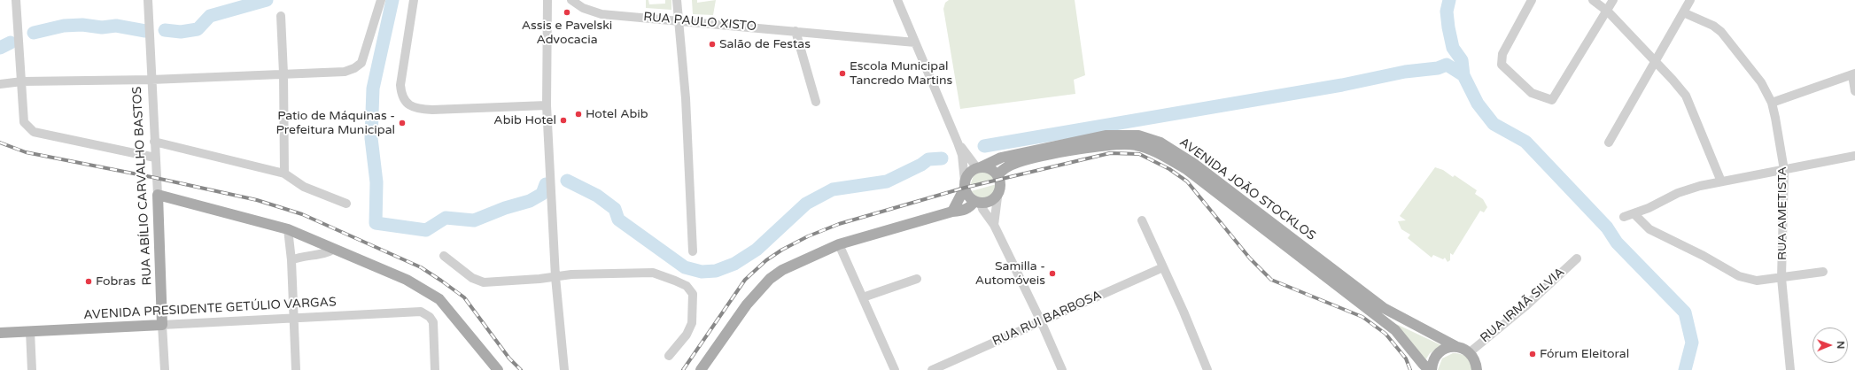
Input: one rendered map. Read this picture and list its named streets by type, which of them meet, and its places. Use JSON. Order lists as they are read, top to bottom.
{
  "streets": {
    "main road": ["RUA ABÍLIO CARVALHO BASTOS", "AVENIDA JOÃO STOCKLOS", "AVENIDA PRESIDENTE GETÚLIO VARGAS"],
    "street": [
      "RUA PAULO XISTO",
      "RUA AMETISTA",
      "RUA IRMÃ SILVIA",
      "RUA RUI BARBOSA"
    ]
  },
  "crossings": [
    ["RUA ABÍLIO CARVALHO BASTOS", "AVENIDA PRESIDENTE GETÚLIO VARGAS"],
    ["AVENIDA JOÃO STOCKLOS", "RUA IRMÃ SILVIA"]
  ],
  "places": [
    "Assis e Pavelski Advocacia",
    "Salão de Festas",
    "Escola Municipal Tancredo Martins",
    "Hotel Abib",
    "Abib Hotel",
    "Patio de Máquinas - Prefeitura Municipal",
    "Samilla - Automóveis",
    "Fobras",
    "Fórum Eleitoral"
  ],
  "north": "right"
}
